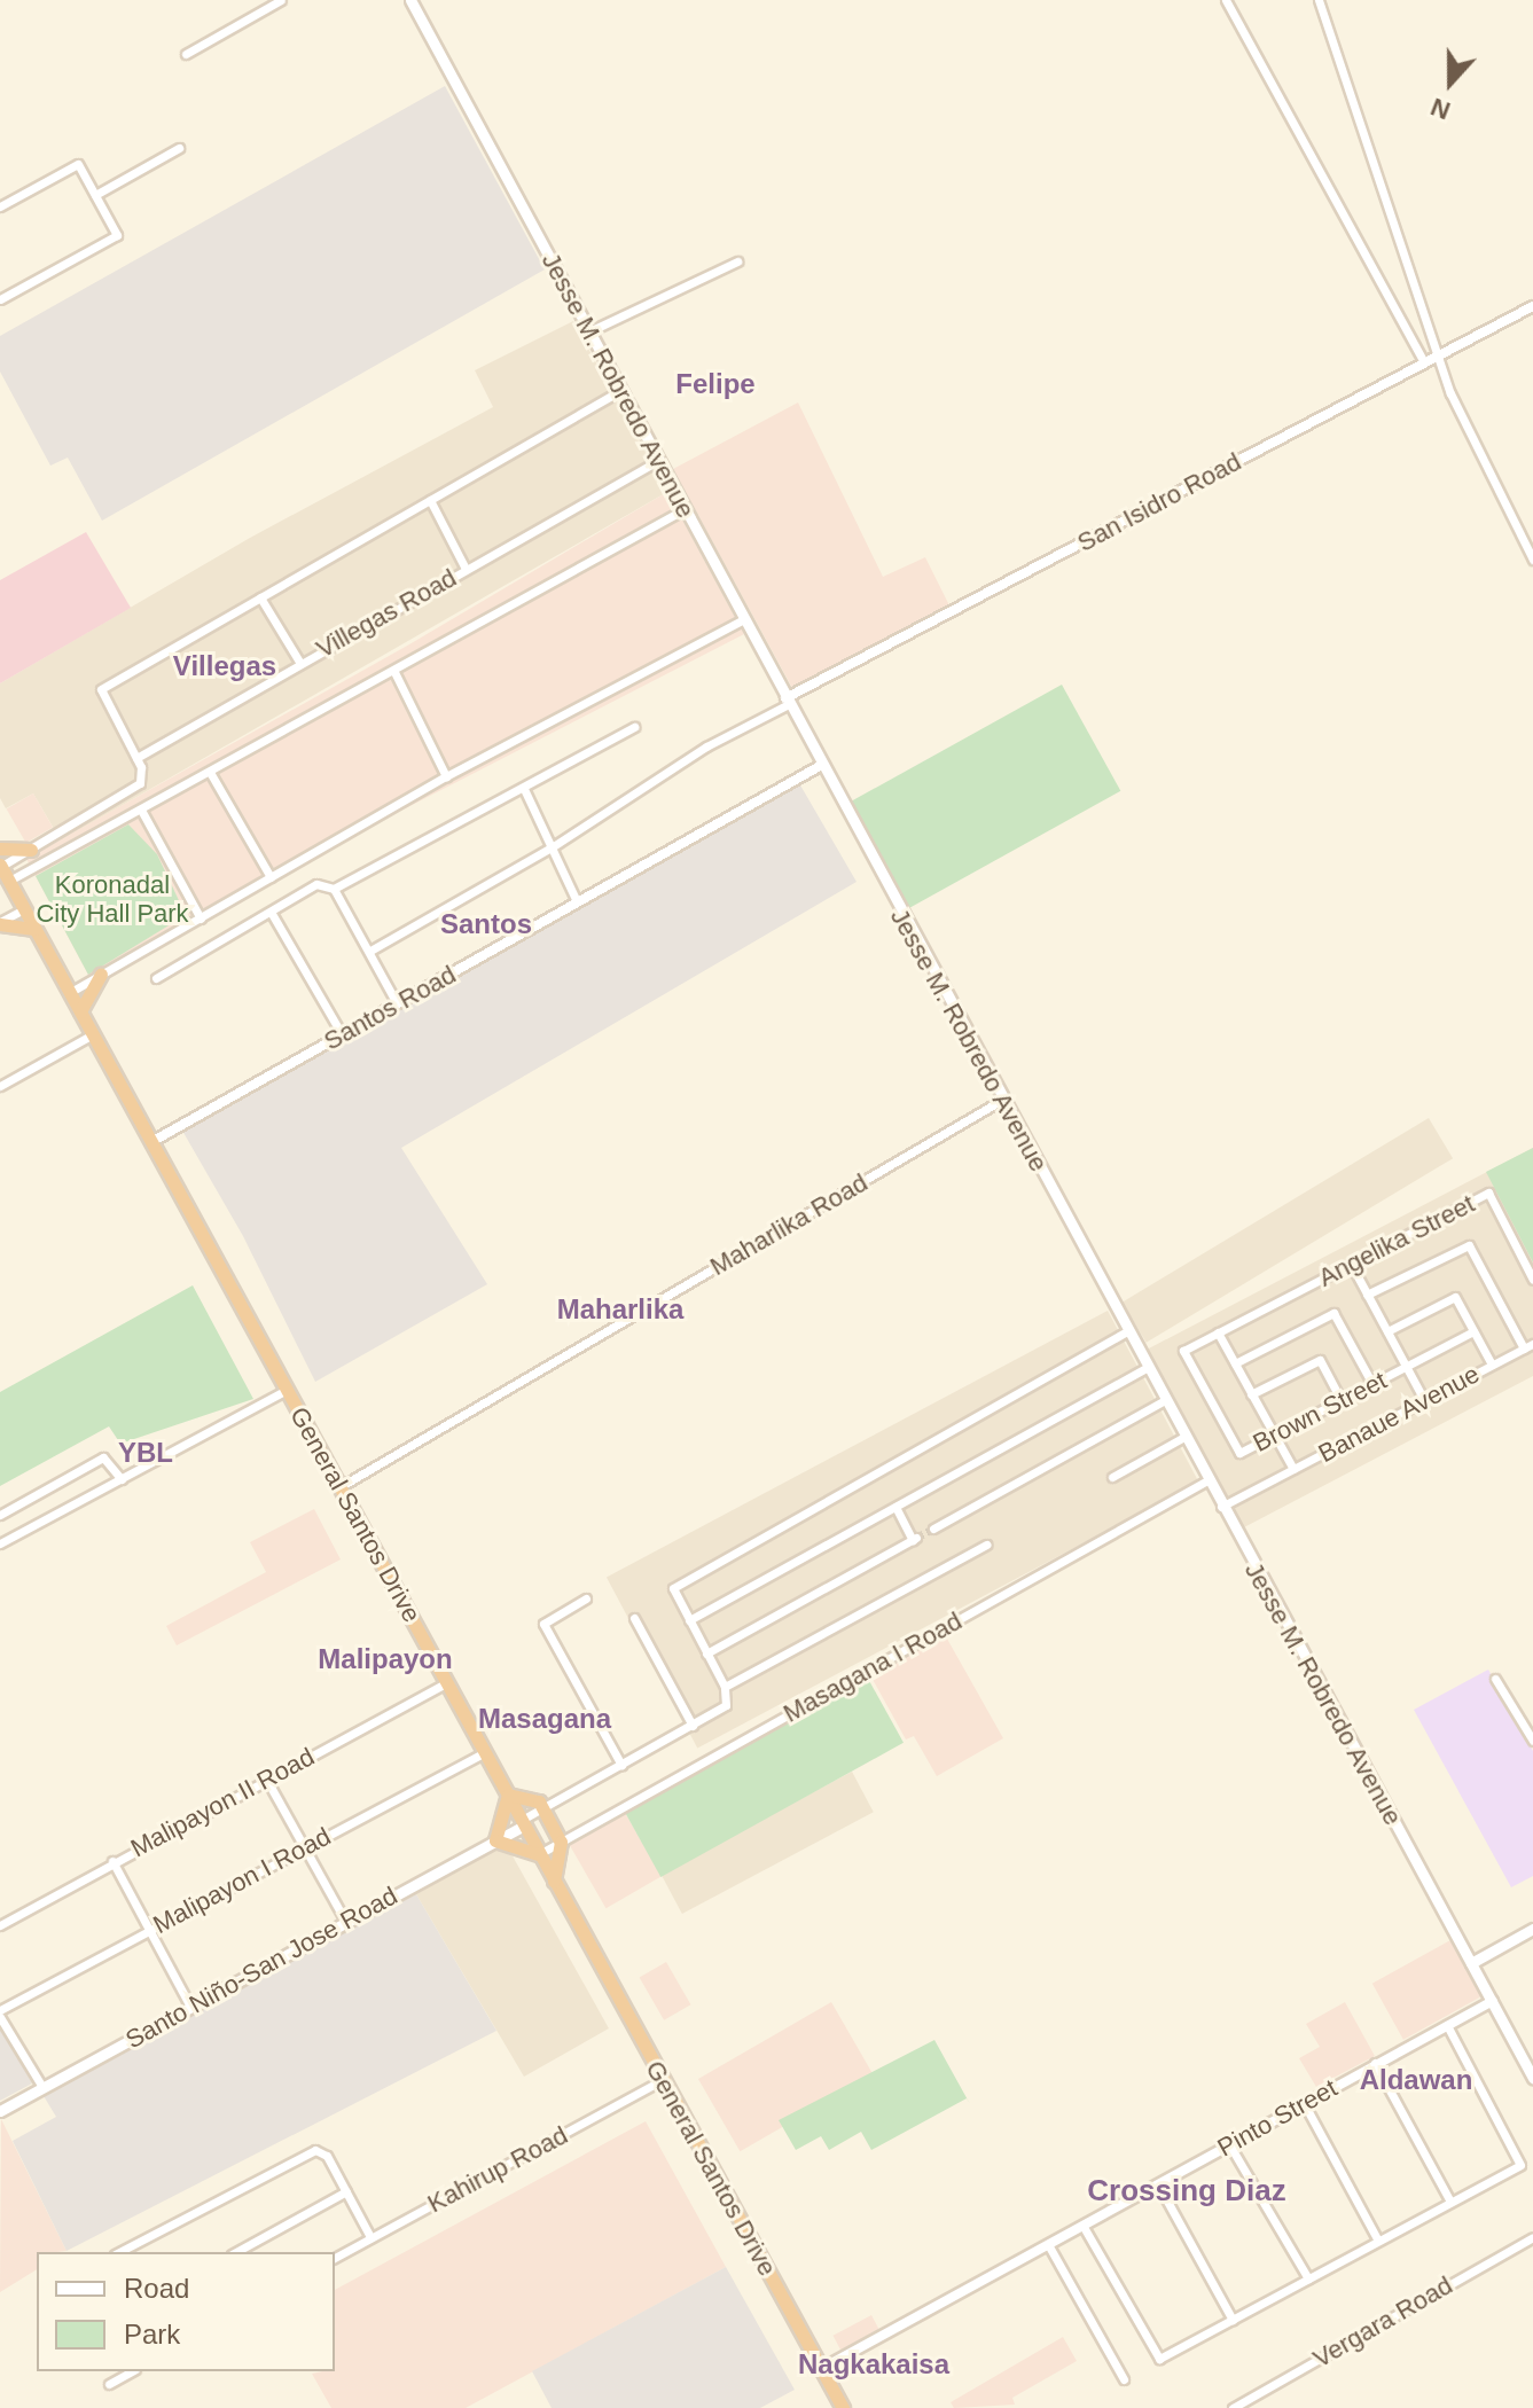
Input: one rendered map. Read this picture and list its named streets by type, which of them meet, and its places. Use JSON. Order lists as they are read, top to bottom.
{
  "streets": {
    "highway": ["General Santos Drive"],
    "main road": ["Jesse M. Robredo Avenue", "Santo Niño-San Jose Road"],
    "street": [
      "San Isidro Road",
      "Villegas Road",
      "Santos Road",
      "Maharlika Road",
      "Angelika Street",
      "Brown Street",
      "Banaue Avenue",
      "Masagana I Road",
      "Malipayon II Road",
      "Malipayon I Road",
      "Pinto Street",
      "Kahirup Road",
      "Vergara Road"
    ]
  },
  "crossings": [
    ["Jesse M. Robredo Avenue", "San Isidro Road"],
    ["Jesse M. Robredo Avenue", "Villegas Road"],
    ["Jesse M. Robredo Avenue", "Santos Road"],
    ["Jesse M. Robredo Avenue", "Maharlika Road"],
    ["Jesse M. Robredo Avenue", "Banaue Avenue"],
    ["Jesse M. Robredo Avenue", "Masagana I Road"],
    ["Jesse M. Robredo Avenue", "Pinto Street"],
    ["Santos Road", "General Santos Drive"],
    ["Maharlika Road", "General Santos Drive"],
    ["Angelika Street", "Brown Street"],
    ["General Santos Drive", "Masagana I Road"],
    ["General Santos Drive", "Malipayon II Road"],
    ["General Santos Drive", "Malipayon I Road"],
    ["General Santos Drive", "Santo Niño-San Jose Road"],
    ["General Santos Drive", "Pinto Street"],
    ["General Santos Drive", "Kahirup Road"]
  ],
  "districts": [
    "Felipe",
    "Villegas",
    "Santos",
    "Maharlika",
    "YBL",
    "Malipayon",
    "Masagana",
    "Aldawan",
    "Crossing Diaz",
    "Nagkakaisa"
  ],
  "parks": ["Koronadal City Hall Park"],
  "legend": ["Road", "Park"],
  "north": "bottom"
}
